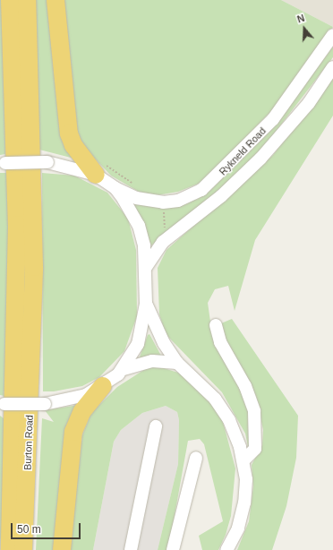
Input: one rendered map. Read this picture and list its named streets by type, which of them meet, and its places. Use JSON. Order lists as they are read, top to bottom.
{
  "streets": {
    "highway": ["Burton Road"],
    "street": ["Rykneld Road"]
  },
  "scale_bar": "50 m",
  "north": "top"
}
